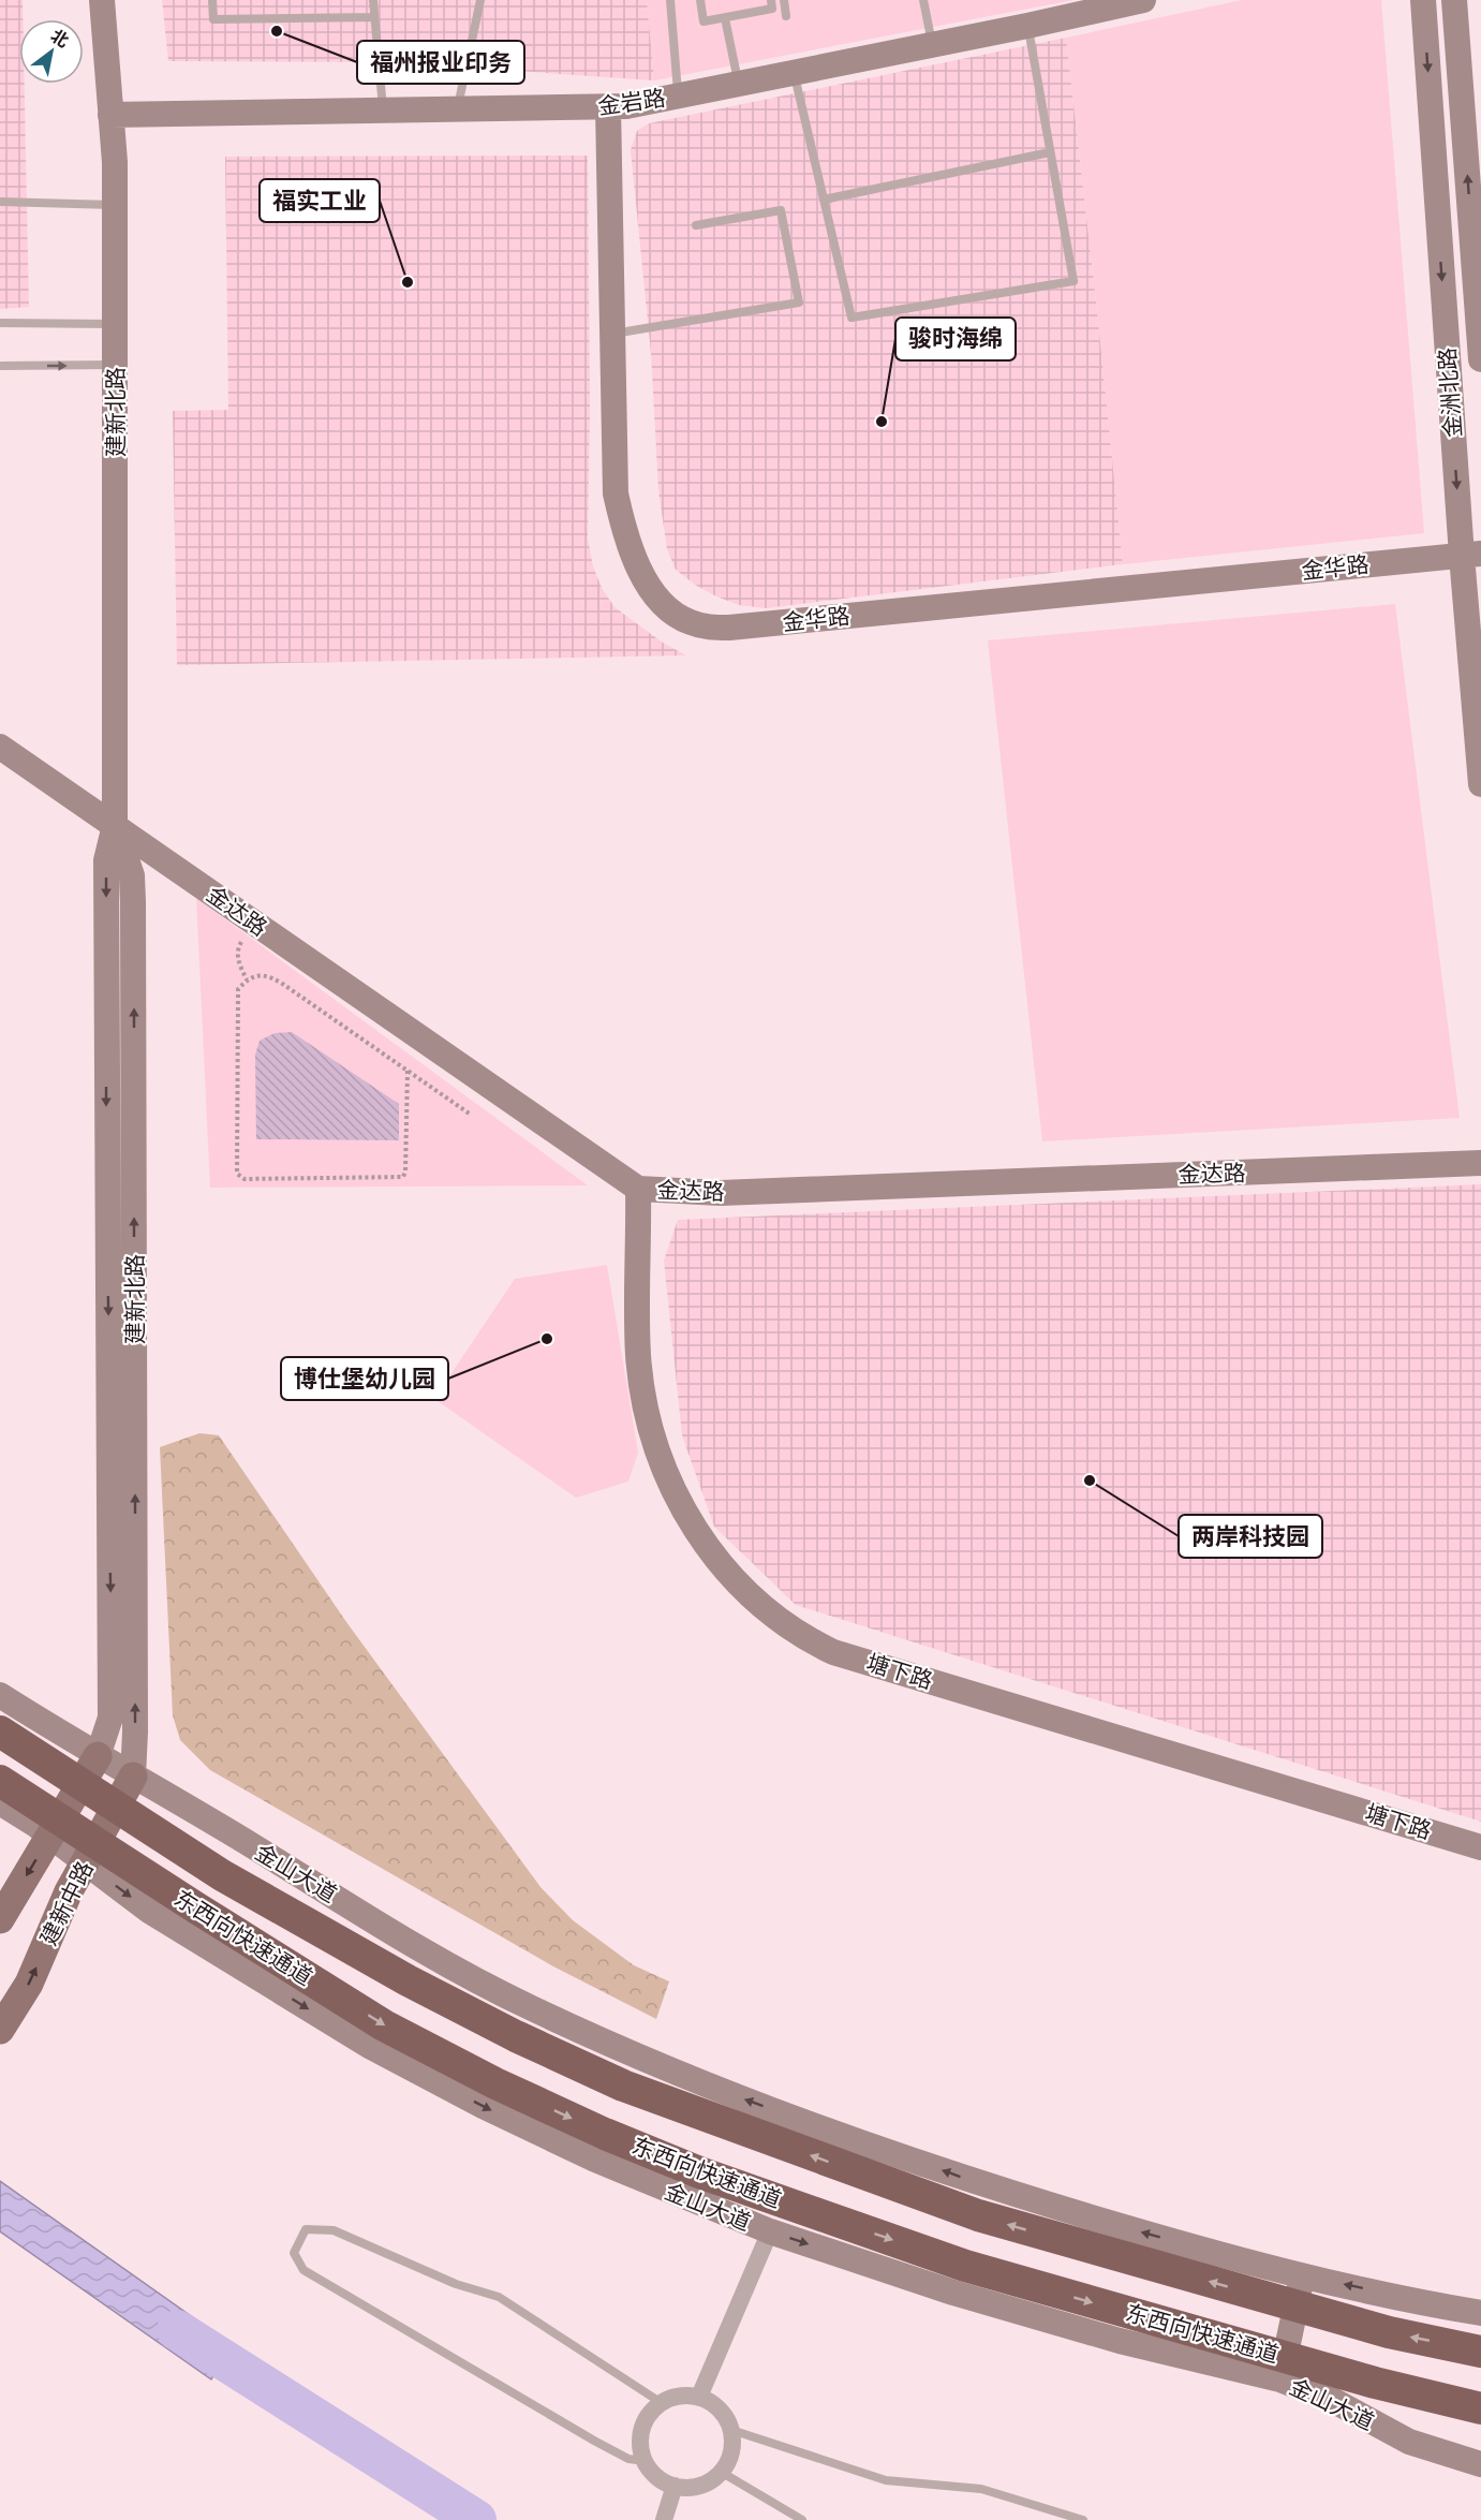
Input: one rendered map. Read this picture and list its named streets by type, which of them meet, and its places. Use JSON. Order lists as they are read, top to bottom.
{
  "streets": {
    "highway": ["东西向快速通道"],
    "main road": [
      "金岩路",
      "金洲北路",
      "建新北路",
      "金华路",
      "金达路",
      "塘下路",
      "金山大道",
      "建新中路"
    ]
  },
  "crossings": [
    ["金岩路", "建新北路"],
    ["金岩路", "金华路"],
    ["金洲北路", "金华路"],
    ["建新北路", "金达路"],
    ["建新北路", "金山大道"],
    ["建新北路", "建新中路"],
    ["金达路", "塘下路"],
    ["金山大道", "建新中路"]
  ],
  "places": [
    "福州报业印务",
    "福实工业",
    "骏时海绵",
    "博仕堡幼儿园",
    "两岸科技园"
  ],
  "north": "top right"
}
